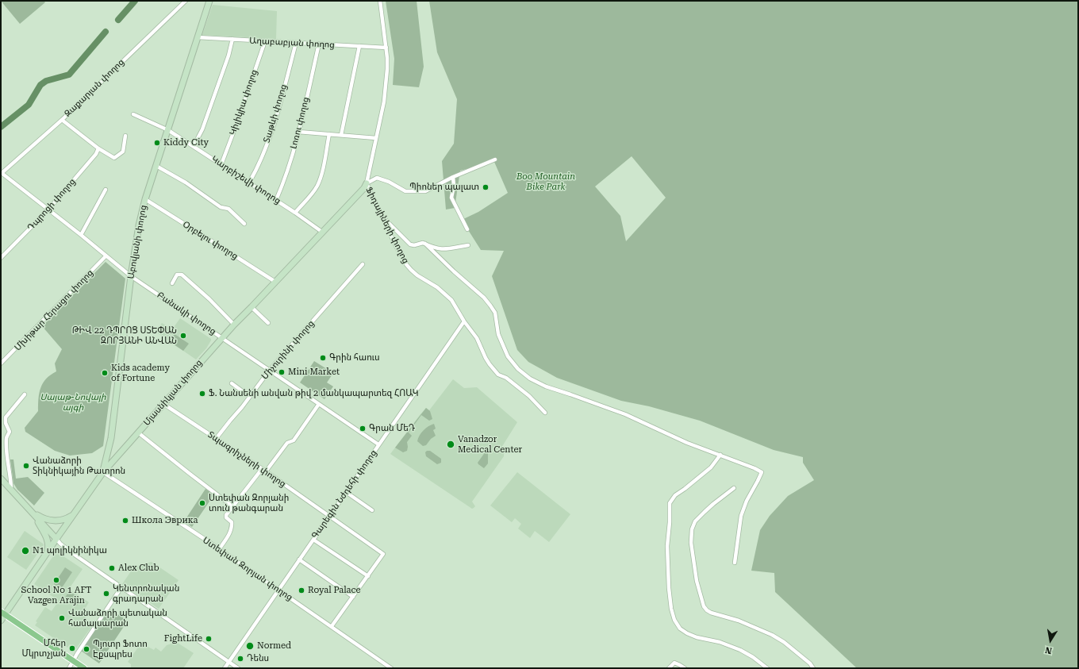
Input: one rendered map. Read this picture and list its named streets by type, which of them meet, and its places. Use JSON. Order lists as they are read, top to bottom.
{
  "streets": {
    "street": [
      "Աղաբաբյան փողոց",
      "Զաքարյան փողոց",
      "Կիլիկիա փողոց",
      "Տաթևի փողոց",
      "Լոռու փողոց",
      "Կարբիշեվի փողոց",
      "Դպրոցի փողոց",
      "Ֆիդայիների փողոց",
      "Օրբելու փողոց",
      "Աբովյանի փողոց",
      "Մխիթար Հերացու փողոց",
      "Բանակի փողոց",
      "Միչուրինի փողոց",
      "Մյասնիկյան փողոց",
      "Տպագրիչների փողոց",
      "Գարեգին Նժդեհի փողոց",
      "Ստեփան Զորյան փողոց"
    ]
  },
  "crossings": [
    ["Աղաբաբյան փողոց", "Կիլիկիա փողոց"],
    ["Աղաբաբյան փողոց", "Տաթևի փողոց"],
    ["Աղաբաբյան փողոց", "Լոռու փողոց"],
    ["Աղաբաբյան փողոց", "Ֆիդայիների փողոց"],
    ["Աղաբաբյան փողոց", "Աբովյանի փողոց"],
    ["Զաքարյան փողոց", "Բանակի փողոց"],
    ["Կիլիկիա փողոց", "Կարբիշեվի փողոց"],
    ["Տաթևի փողոց", "Կարբիշեվի փողոց"],
    ["Լոռու փողոց", "Կարբիշեվի փողոց"],
    ["Կարբիշեվի փողոց", "Աբովյանի փողոց"],
    ["Կարբիշեվի փողոց", "Մյասնիկյան փողոց"],
    ["Դպրոցի փողոց", "Բանակի փողոց"],
    ["Ֆիդայիների փողոց", "Մյասնիկյան փողոց"],
    ["Ֆիդայիների փողոց", "Գարեգին Նժդեհի փողոց"],
    ["Օրբելու փողոց", "Աբովյանի փողոց"],
    ["Օրբելու փողոց", "Մյասնիկյան փողոց"],
    ["Աբովյանի փողոց", "Բանակի փողոց"],
    ["Աբովյանի փողոց", "Մյասնիկյան փողոց"],
    ["Աբովյանի փողոց", "Ստեփան Զորյան փողոց"],
    ["Մխիթար Հերացու փողոց", "Բանակի փողոց"],
    ["Բանակի փողոց", "Միչուրինի փողոց"],
    ["Բանակի փողոց", "Մյասնիկյան փողոց"],
    ["Բանակի փողոց", "Գարեգին Նժդեհի փողոց"],
    ["Միչուրինի փողոց", "Տպագրիչների փողոց"],
    ["Մյասնիկյան փողոց", "Տպագրիչների փողոց"],
    ["Մյասնիկյան փողոց", "Ստեփան Զորյան փողոց"],
    ["Տպագրիչների փողոց", "Գարեգին Նժդեհի փողոց"],
    ["Գարեգին Նժդեհի փողոց", "Ստեփան Զորյան փողոց"]
  ],
  "parks": ["Boo Mountain Bike Park", "Սայաթ-Նովայի այգի"],
  "places": [
    "Kiddy City",
    "Պիոներ պալատ",
    "ԹԻՎ 22 ԴՊՐՈՑ ՍՏԵՓԱՆ ԶՈՐՅԱՆԻ ԱՆՎԱՆ",
    "Գրին հաուս",
    "Mini Market",
    "Kids academy of Fortune",
    "Ֆ. Նանսենի անվան թիվ 2 մանկապարտեզ ՀՈԱԿ",
    "Գրան ՄեԴ",
    "Vanadzor Medical Center",
    "Վանաձորի Տիկնիկային Թատրոն",
    "Ստեփան Զորյանի տուն թանգարան",
    "Школа Эврика",
    "N1 պոլիկնինիկա",
    "Alex Club",
    "School No 1 AFT Vazgen Arajin",
    "Royal Palace",
    "Կենտրոնական գրադարան",
    "Վանաձորի պետական համալսարան",
    "FightLife",
    "Normed",
    "Մհեր Մկրտչյան",
    "Պյոտր Ֆոտո Էքսպրես",
    "Դենս"
  ],
  "north": "bottom"
}
